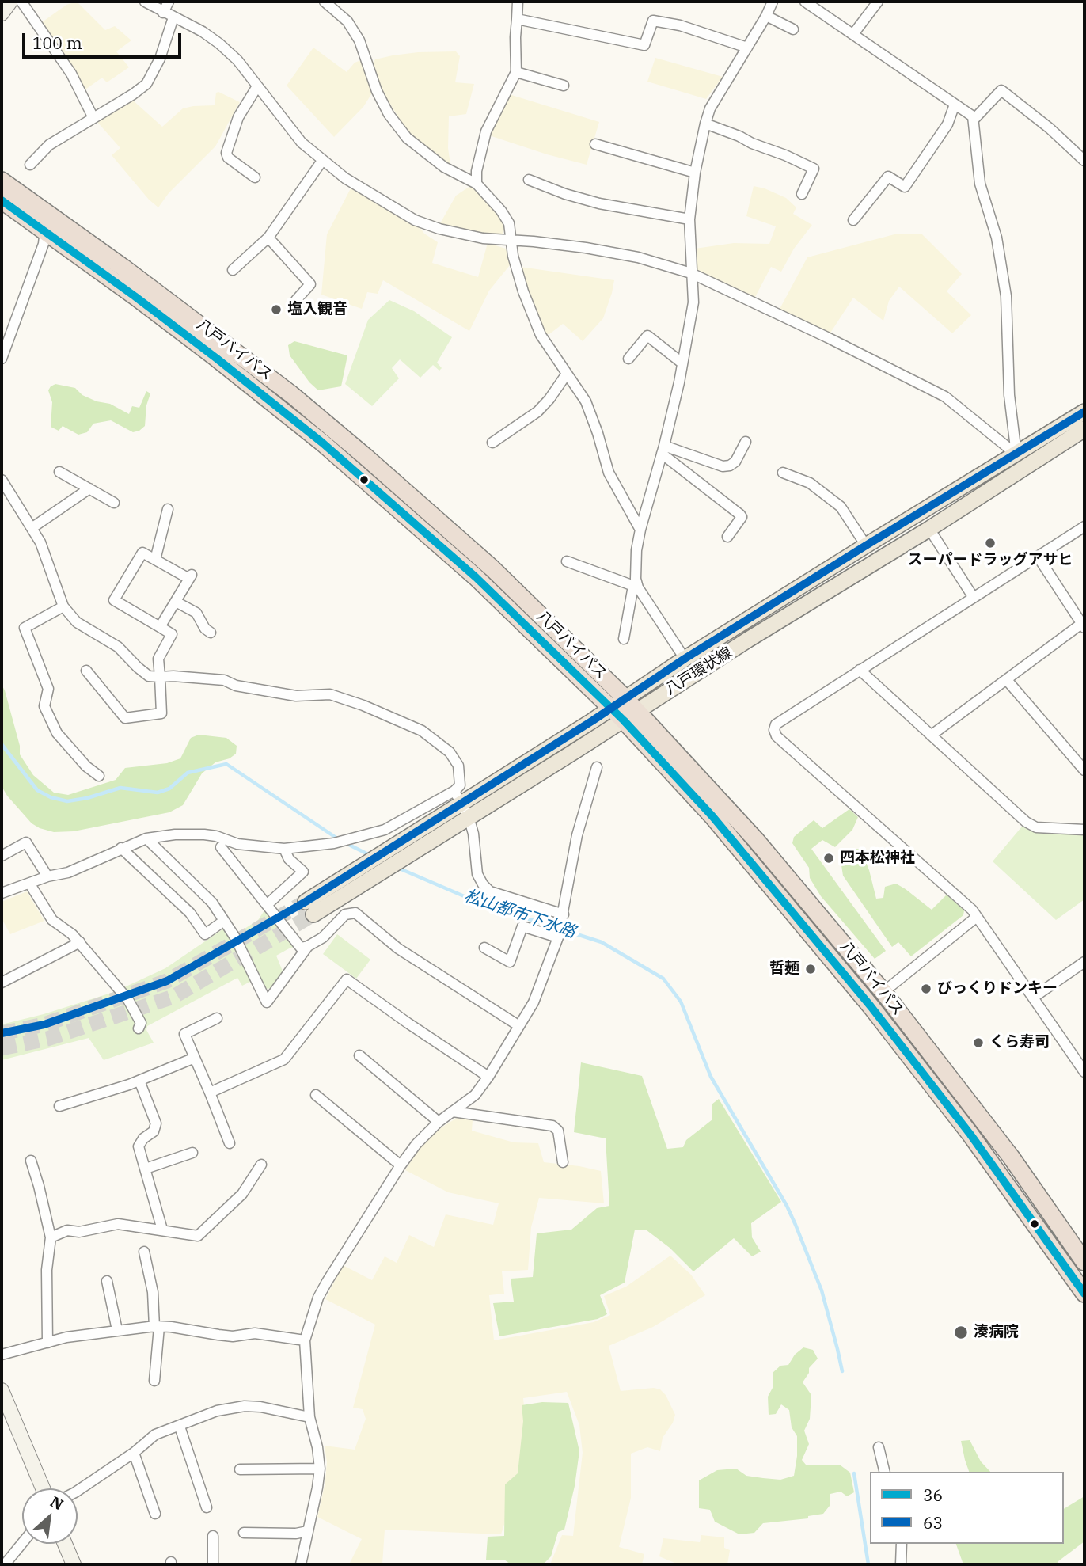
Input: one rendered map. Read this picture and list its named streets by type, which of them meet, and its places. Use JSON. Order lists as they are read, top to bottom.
{
  "streets": {
    "highway": ["八戸バイパス"],
    "main road": ["八戸環状線"]
  },
  "crossings": [
    ["八戸バイパス", "八戸環状線"]
  ],
  "water": ["松山都市下水路"],
  "places": [
    "塩入観音",
    "スーパードラッグアサヒ",
    "四本松神社",
    "哲麺",
    "びっくりドンキー",
    "くら寿司",
    "湊病院"
  ],
  "lines": ["transit line 36", "transit line 63"],
  "legend": ["36", "63"],
  "scale_bar": "100 m",
  "north": "top right"
}
